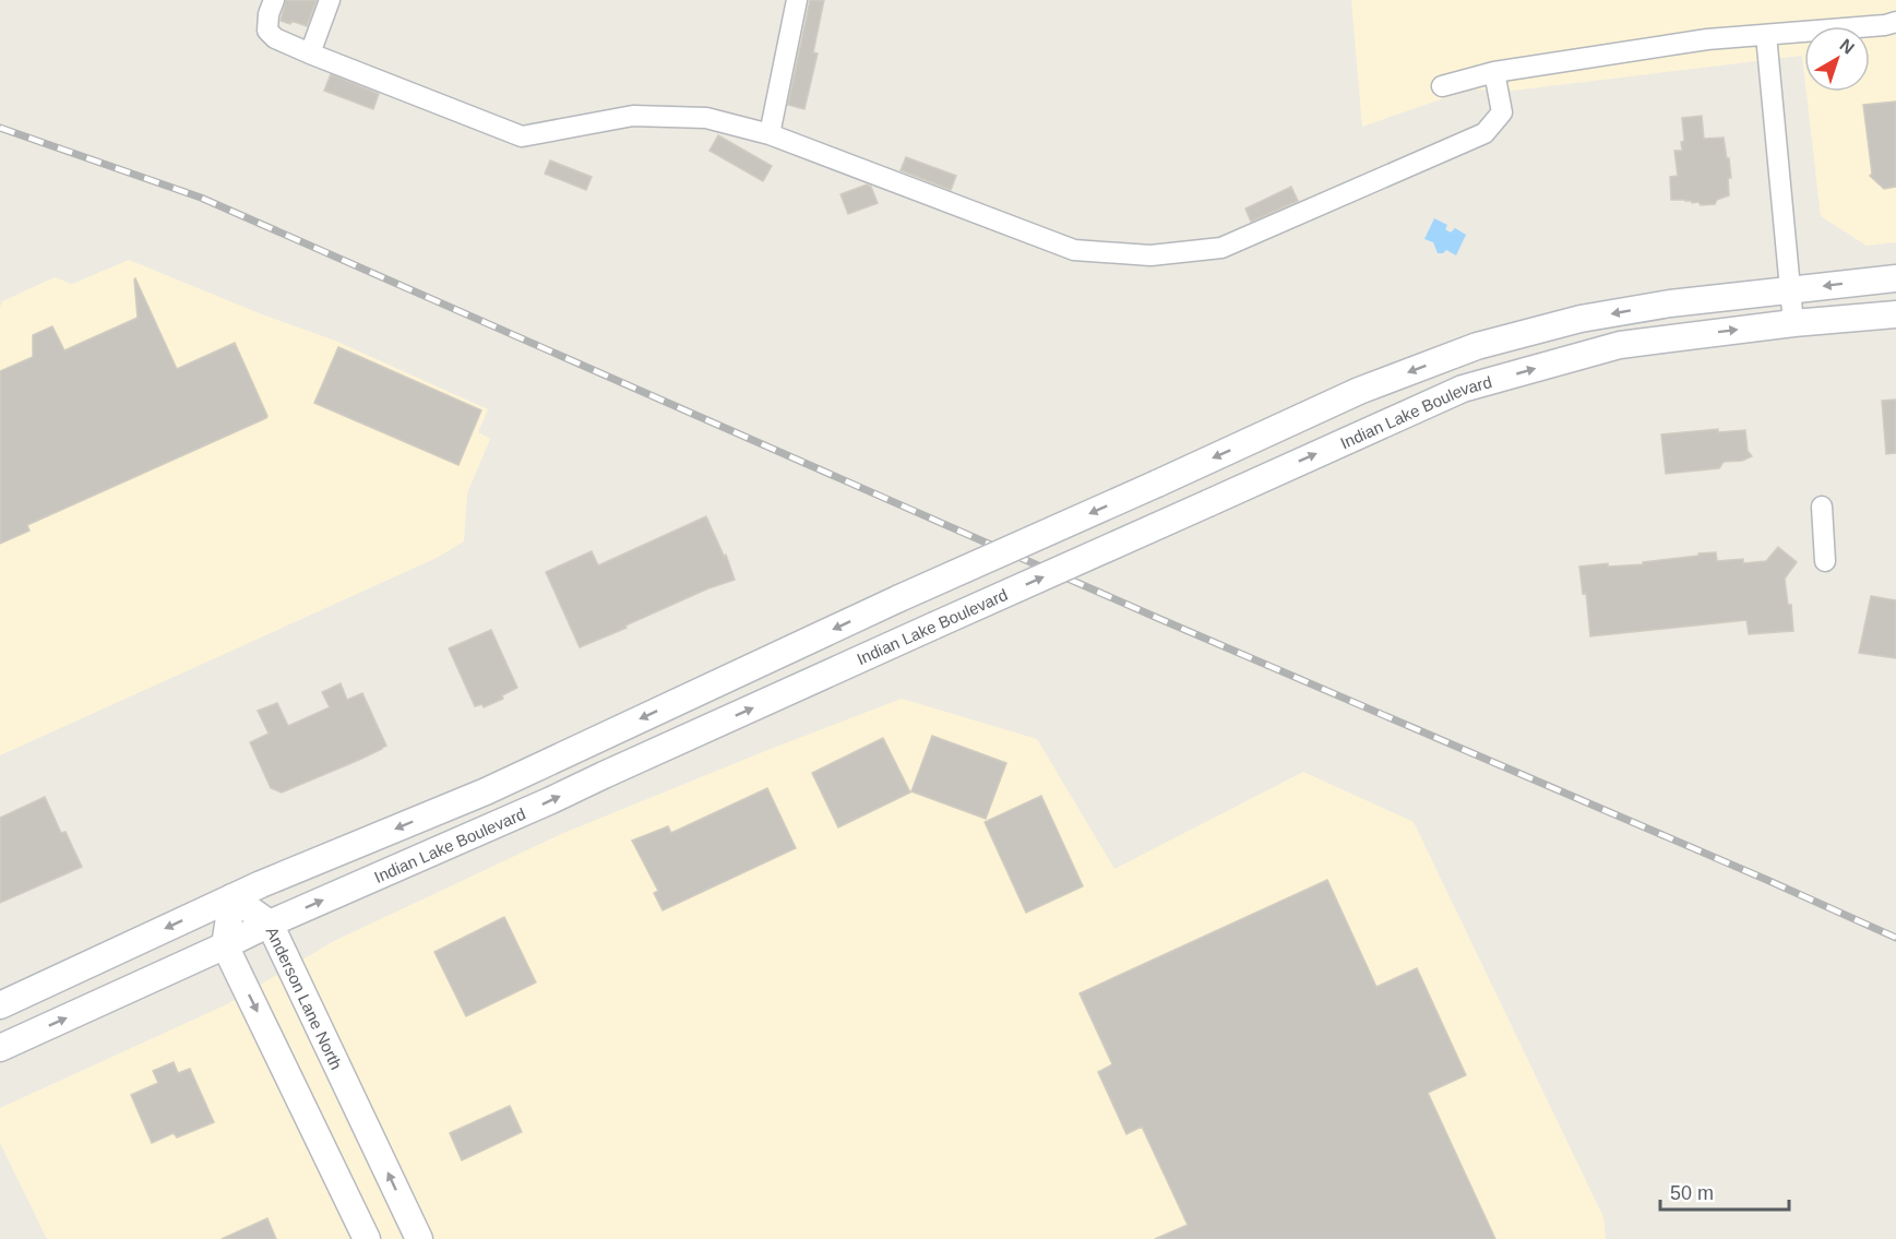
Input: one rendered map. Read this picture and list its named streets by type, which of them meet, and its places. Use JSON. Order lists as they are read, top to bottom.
{
  "streets": {
    "main road": ["Indian Lake Boulevard", "Anderson Lane North"]
  },
  "crossings": [
    ["Indian Lake Boulevard", "Anderson Lane North"]
  ],
  "scale_bar": "50 m",
  "north": "top right"
}
